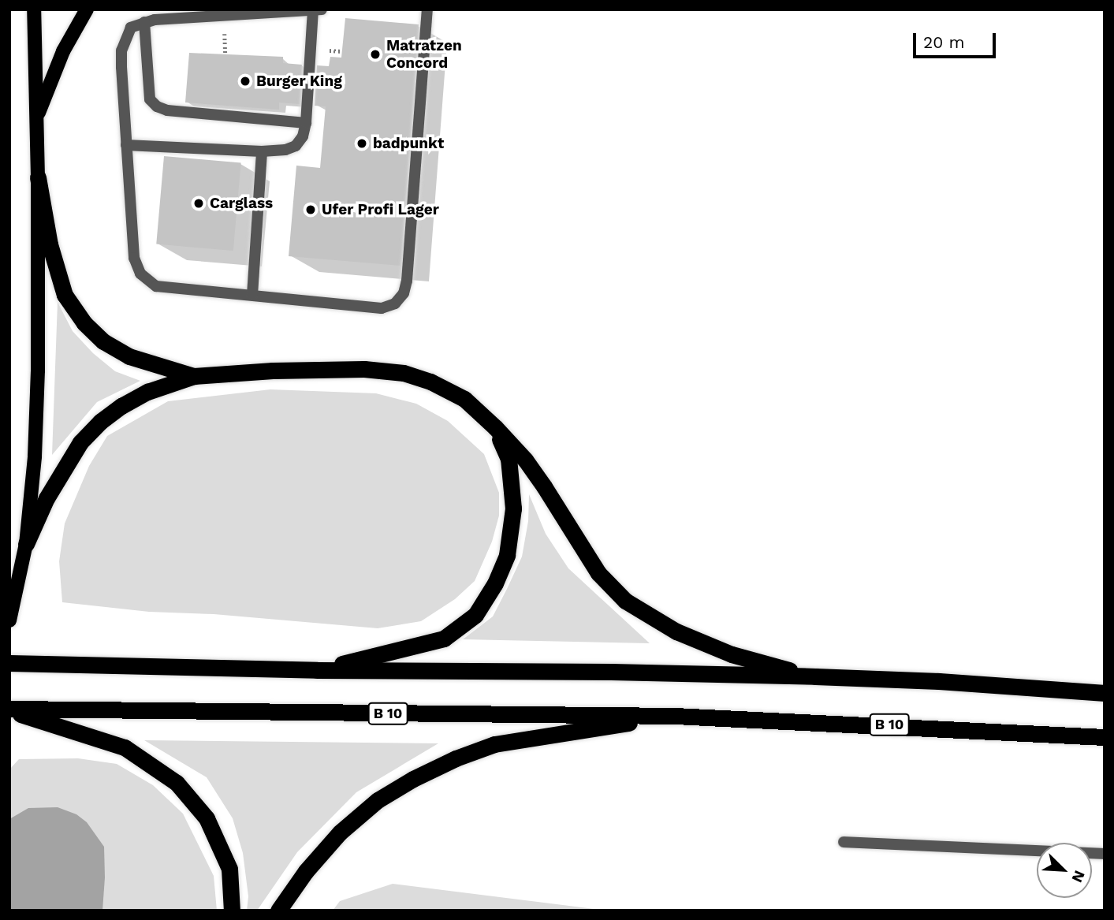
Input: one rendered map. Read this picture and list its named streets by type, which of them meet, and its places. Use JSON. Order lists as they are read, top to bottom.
{
  "streets": {
    "highway": ["B 10"]
  },
  "places": [
    "Matratzen Concord",
    "Burger King",
    "badpunkt",
    "Carglass",
    "Ufer Profi Lager"
  ],
  "scale_bar": "20 m",
  "north": "bottom right"
}
